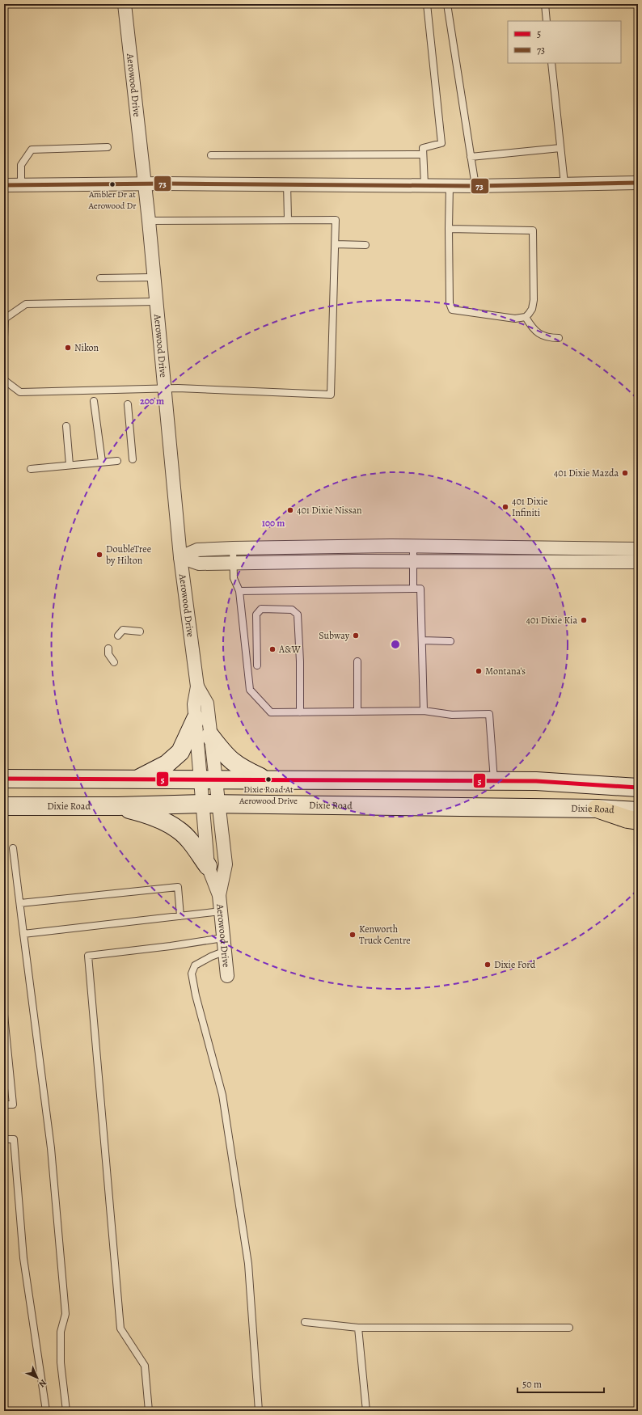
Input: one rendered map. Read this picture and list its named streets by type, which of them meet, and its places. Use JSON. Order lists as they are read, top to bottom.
{
  "streets": {
    "main road": ["Dixie Road"],
    "street": ["Aerowood Drive"]
  },
  "crossings": [
    ["Aerowood Drive", "Dixie Road"]
  ],
  "places": [
    "Ambler Dr at Aerowood Dr",
    "Nikon",
    "401 Dixie Mazda",
    "401 Dixie Infiniti",
    "401 Dixie Nissan",
    "DoubleTree by Hilton",
    "401 Dixie Kia",
    "Subway",
    "A&W",
    "Montana's",
    "Dixie Road At Aerowood Drive",
    "Kenworth Truck Centre",
    "Dixie Ford"
  ],
  "lines": ["transit line 73", "transit line 5"],
  "legend": ["5", "73"],
  "scale_bar": "50 m",
  "north": "bottom right",
  "rings": ["200 m", "100 m"]
}
